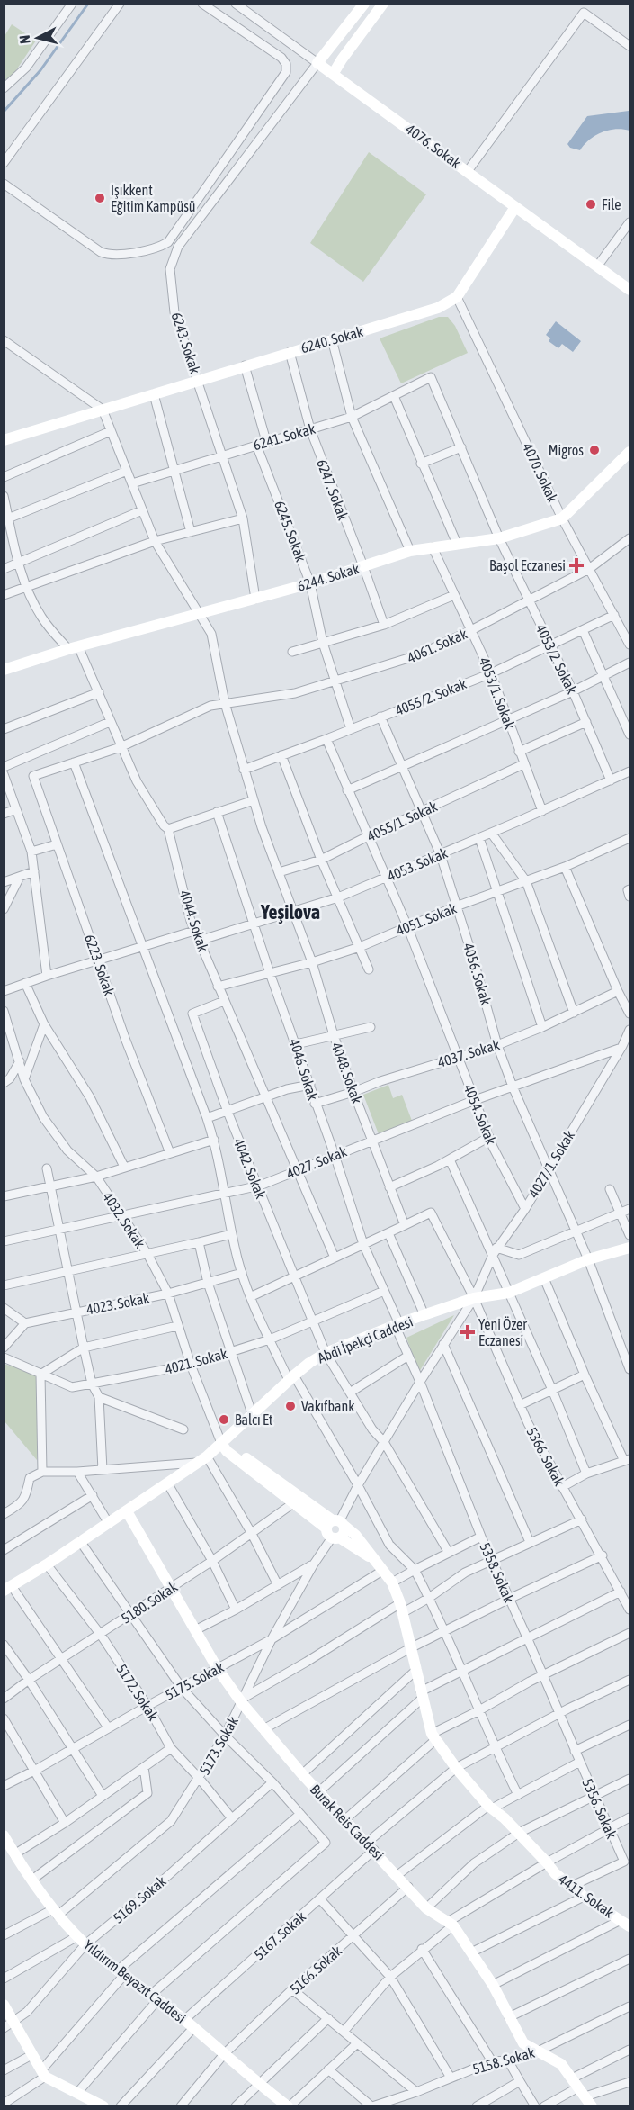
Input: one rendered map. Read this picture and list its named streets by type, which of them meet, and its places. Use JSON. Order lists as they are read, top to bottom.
{
  "streets": {
    "main road": [
      "4076. Sokak",
      "6240. Sokak",
      "6244. Sokak",
      "Abdi İpekçi Caddesi",
      "Burak Reis Caddesi",
      "4411. Sokak",
      "Yıldırım Beyazıt Caddesi"
    ],
    "street": [
      "6243. Sokak",
      "6241. Sokak",
      "4070. Sokak",
      "6247. Sokak",
      "6245. Sokak",
      "4061. Sokak",
      "4053/2. Sokak",
      "4053/1. Sokak",
      "4055/2. Sokak",
      "4055/1. Sokak",
      "4053. Sokak",
      "4051. Sokak",
      "4044. Sokak",
      "6223. Sokak",
      "4056. Sokak",
      "4037. Sokak",
      "4046. Sokak",
      "4048. Sokak",
      "4054. Sokak",
      "4027. Sokak",
      "4027/1. Sokak",
      "4042. Sokak",
      "4032. Sokak",
      "4023. Sokak",
      "4021. Sokak",
      "5366. Sokak",
      "5358. Sokak",
      "5180. Sokak",
      "5175. Sokak",
      "5172. Sokak",
      "5173. Sokak",
      "5356. Sokak",
      "5169. Sokak",
      "5167. Sokak",
      "5166. Sokak",
      "5158. Sokak"
    ]
  },
  "crossings": [
    ["4076. Sokak", "6240. Sokak"],
    ["4076. Sokak", "6243. Sokak"],
    ["6240. Sokak", "6243. Sokak"],
    ["6240. Sokak", "4070. Sokak"],
    ["6240. Sokak", "6247. Sokak"],
    ["6240. Sokak", "4048. Sokak"],
    ["6243. Sokak", "6241. Sokak"],
    ["6243. Sokak", "6244. Sokak"],
    ["6241. Sokak", "6247. Sokak"],
    ["6241. Sokak", "6245. Sokak"],
    ["6241. Sokak", "4053/2. Sokak"],
    ["6241. Sokak", "4048. Sokak"],
    ["4070. Sokak", "6244. Sokak"],
    ["4070. Sokak", "4061. Sokak"],
    ["4070. Sokak", "4055/2. Sokak"],
    ["6247. Sokak", "6244. Sokak"],
    ["6245. Sokak", "6244. Sokak"],
    ["6245. Sokak", "4061. Sokak"],
    ["6245. Sokak", "4055/2. Sokak"],
    ["6244. Sokak", "4053/2. Sokak"],
    ["6244. Sokak", "4053/1. Sokak"],
    ["6244. Sokak", "4044. Sokak"],
    ["6244. Sokak", "4048. Sokak"],
    ["4061. Sokak", "4053/2. Sokak"],
    ["4061. Sokak", "4053/1. Sokak"],
    ["4061. Sokak", "4044. Sokak"],
    ["4061. Sokak", "6223. Sokak"],
    ["4061. Sokak", "4048. Sokak"],
    ["4053/2. Sokak", "4055/2. Sokak"],
    ["4053/2. Sokak", "4053. Sokak"],
    ["4053/1. Sokak", "4055/2. Sokak"],
    ["4053/1. Sokak", "4055/1. Sokak"],
    ["4053/1. Sokak", "4053. Sokak"],
    ["4055/2. Sokak", "4056. Sokak"],
    ["4055/2. Sokak", "4048. Sokak"],
    ["4055/2. Sokak", "4054. Sokak"],
    ["4055/1. Sokak", "4056. Sokak"],
    ["4055/1. Sokak", "4048. Sokak"],
    ["4055/1. Sokak", "4054. Sokak"],
    ["4053. Sokak", "4044. Sokak"],
    ["4053. Sokak", "4056. Sokak"],
    ["4053. Sokak", "4046. Sokak"],
    ["4053. Sokak", "4048. Sokak"],
    ["4053. Sokak", "4054. Sokak"],
    ["4051. Sokak", "4044. Sokak"],
    ["4051. Sokak", "4056. Sokak"],
    ["4051. Sokak", "4046. Sokak"],
    ["4051. Sokak", "4048. Sokak"],
    ["4051. Sokak", "4054. Sokak"],
    ["4044. Sokak", "4027. Sokak"],
    ["4044. Sokak", "4042. Sokak"],
    ["4056. Sokak", "4037. Sokak"],
    ["4056. Sokak", "4027. Sokak"],
    ["4056. Sokak", "4027/1. Sokak"],
    ["4056. Sokak", "Abdi İpekçi Caddesi"],
    ["4037. Sokak", "4046. Sokak"],
    ["4037. Sokak", "4048. Sokak"],
    ["4037. Sokak", "4054. Sokak"],
    ["4046. Sokak", "4027. Sokak"],
    ["4046. Sokak", "Abdi İpekçi Caddesi"],
    ["4046. Sokak", "4021. Sokak"],
    ["4048. Sokak", "4027. Sokak"],
    ["4054. Sokak", "4027. Sokak"],
    ["4054. Sokak", "4027/1. Sokak"],
    ["4027. Sokak", "4027/1. Sokak"],
    ["4027. Sokak", "4042. Sokak"],
    ["4027. Sokak", "4032. Sokak"],
    ["4027/1. Sokak", "Abdi İpekçi Caddesi"],
    ["4027/1. Sokak", "5366. Sokak"],
    ["4027/1. Sokak", "5173. Sokak"],
    ["4042. Sokak", "Abdi İpekçi Caddesi"],
    ["4042. Sokak", "4021. Sokak"],
    ["4042. Sokak", "5173. Sokak"],
    ["4032. Sokak", "4023. Sokak"],
    ["4032. Sokak", "Abdi İpekçi Caddesi"],
    ["4032. Sokak", "4021. Sokak"],
    ["Abdi İpekçi Caddesi", "5366. Sokak"],
    ["Abdi İpekçi Caddesi", "5172. Sokak"],
    ["Abdi İpekçi Caddesi", "Burak Reis Caddesi"],
    ["5358. Sokak", "5173. Sokak"],
    ["5358. Sokak", "5356. Sokak"],
    ["5358. Sokak", "5167. Sokak"],
    ["5180. Sokak", "5172. Sokak"],
    ["5180. Sokak", "Burak Reis Caddesi"],
    ["5175. Sokak", "5172. Sokak"],
    ["5175. Sokak", "5173. Sokak"],
    ["5175. Sokak", "Burak Reis Caddesi"],
    ["5175. Sokak", "4411. Sokak"],
    ["5172. Sokak", "5173. Sokak"],
    ["5172. Sokak", "5169. Sokak"],
    ["5173. Sokak", "Burak Reis Caddesi"],
    ["5173. Sokak", "4411. Sokak"],
    ["5173. Sokak", "Yıldırım Beyazıt Caddesi"],
    ["5356. Sokak", "Burak Reis Caddesi"],
    ["5356. Sokak", "4411. Sokak"],
    ["Burak Reis Caddesi", "5167. Sokak"],
    ["Burak Reis Caddesi", "5166. Sokak"],
    ["Burak Reis Caddesi", "5158. Sokak"],
    ["4411. Sokak", "5167. Sokak"],
    ["5169. Sokak", "Yıldırım Beyazıt Caddesi"],
    ["5167. Sokak", "Yıldırım Beyazıt Caddesi"],
    ["5166. Sokak", "Yıldırım Beyazıt Caddesi"]
  ],
  "districts": ["Yeşilova"],
  "places": {
    "other": [
      "Işıkkent Eğitim Kampüsü",
      "File",
      "Migros",
      "Vakıfbank",
      "Balcı Et"
    ],
    "health": ["Başol Eczanesi", "Yeni Özer Eczanesi"]
  },
  "north": "left"
}
